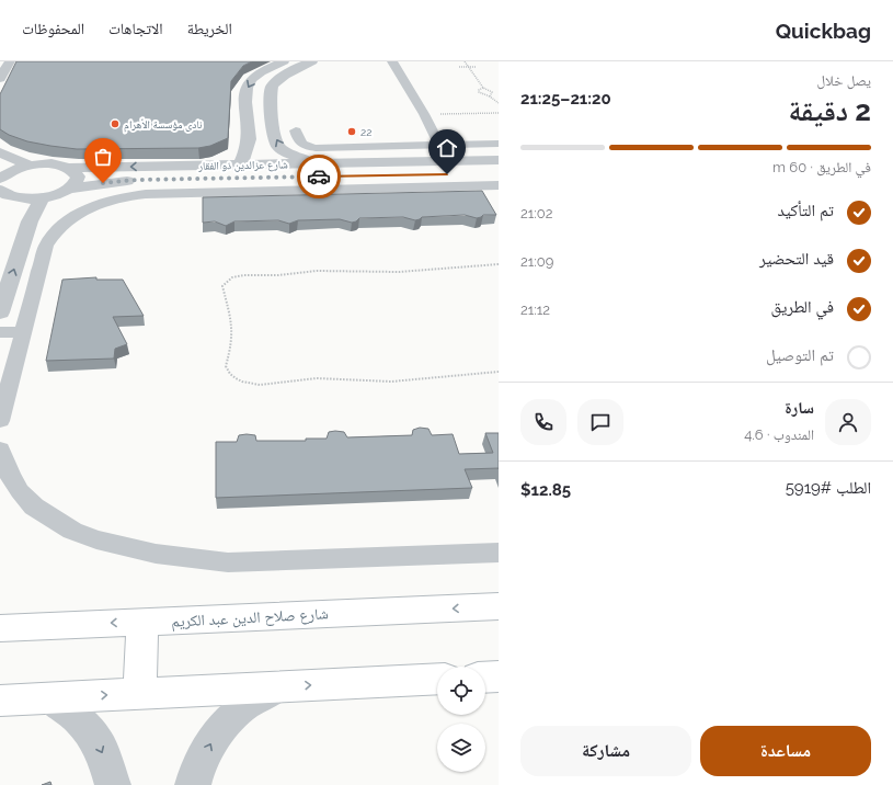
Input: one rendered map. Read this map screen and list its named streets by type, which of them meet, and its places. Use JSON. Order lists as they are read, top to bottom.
{
  "streets": {
    "main road": ["شارع صلاح الدين عبد الكريم"],
    "street": ["شارع عزالدين ذو الفقار"]
  },
  "places": ["نادى مؤسسة الأهرام", "22"],
  "page": {
    "header": "Quickbag",
    "nav": ["الخريطة", "الاتجاهات", "المحفوظات"],
    "heading": ["2 دقيقة", "يصل خلال", "21:20–21:25"],
    "panel": [
      "سارة",
      "المندوب · 4.6",
      "الطلب #5919",
      "$12.85"
    ],
    "bar": "في الطريق · 60 m",
    "list": [
      ["تم التأكيد", "21:02"],
      ["قيد التحضير", "21:09"],
      ["في الطريق", "21:12"],
      "تم التوصيل"
    ],
    "buttons": ["مساعدة", "مشاركة"]
  }
}
